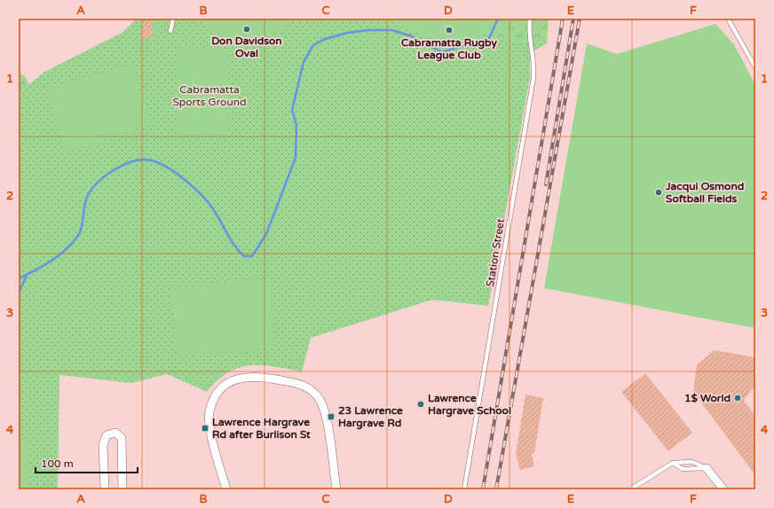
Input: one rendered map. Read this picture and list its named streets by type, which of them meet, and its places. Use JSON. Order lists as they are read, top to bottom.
{
  "streets": {
    "lane": ["Station Street"]
  },
  "parks": ["Cabramatta Sports Ground"],
  "places": {
    "other": [
      "Don Davidson Oval",
      "Cabramatta Rugby League Club",
      "Jacqui Osmond Softball Fields",
      "1$ World",
      "Lawrence Hargrave School"
    ],
    "transit": ["23 Lawrence Hargrave Rd", "Lawrence Hargrave Rd after Burlison St"]
  },
  "scale_bar": "100 m",
  "grid": {
    "columns": [
      "A",
      "B",
      "C",
      "D",
      "E",
      "F"
    ],
    "rows": [
      "1",
      "2",
      "3",
      "4"
    ]
  }
}
